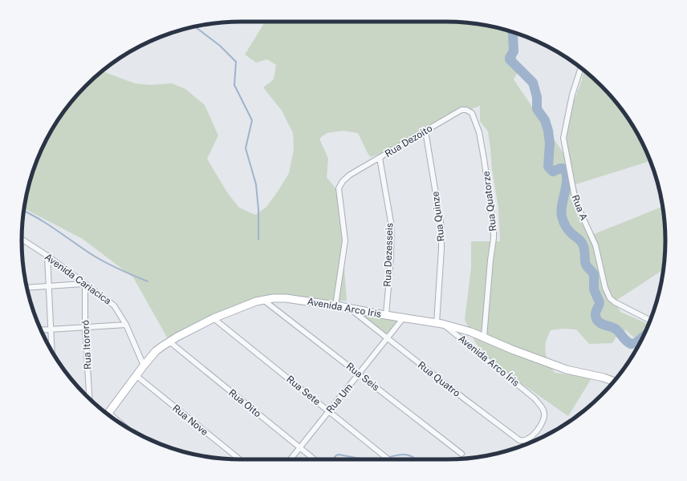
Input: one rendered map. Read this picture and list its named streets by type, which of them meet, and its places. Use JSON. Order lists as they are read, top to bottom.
{
  "streets": {
    "street": [
      "Rua Dezoito",
      "Rua Quatorze",
      "Rua A",
      "Rua Quinze",
      "Rua Dezesseis",
      "Avenida Cariacica",
      "Avenida Arco Iris",
      "Rua Itororó",
      "Avenida Arco Íris",
      "Rua Seis",
      "Rua Quatro",
      "Rua Sete",
      "Rua Um",
      "Rua Oito",
      "Rua Nove"
    ]
  },
  "crossings": [
    ["Rua Dezoito", "Rua Quatorze"],
    ["Rua Dezoito", "Rua Quinze"],
    ["Rua Dezoito", "Rua Dezesseis"],
    ["Rua Dezoito", "Avenida Arco Iris"],
    ["Rua Quatorze", "Avenida Arco Iris"],
    ["Rua Quinze", "Avenida Arco Iris"],
    ["Rua Quinze", "Avenida Arco Íris"],
    ["Rua Dezesseis", "Avenida Arco Iris"],
    ["Avenida Cariacica", "Avenida Arco Iris"],
    ["Avenida Cariacica", "Rua Itororó"],
    ["Avenida Arco Iris", "Avenida Arco Íris"],
    ["Avenida Arco Iris", "Rua Seis"],
    ["Avenida Arco Iris", "Rua Quatro"],
    ["Avenida Arco Iris", "Rua Sete"],
    ["Avenida Arco Iris", "Rua Um"],
    ["Avenida Arco Iris", "Rua Oito"],
    ["Avenida Arco Iris", "Rua Nove"],
    ["Avenida Arco Íris", "Rua Quatro"],
    ["Rua Seis", "Rua Um"],
    ["Rua Quatro", "Rua Um"],
    ["Rua Sete", "Rua Um"],
    ["Rua Um", "Rua Oito"]
  ]
}
